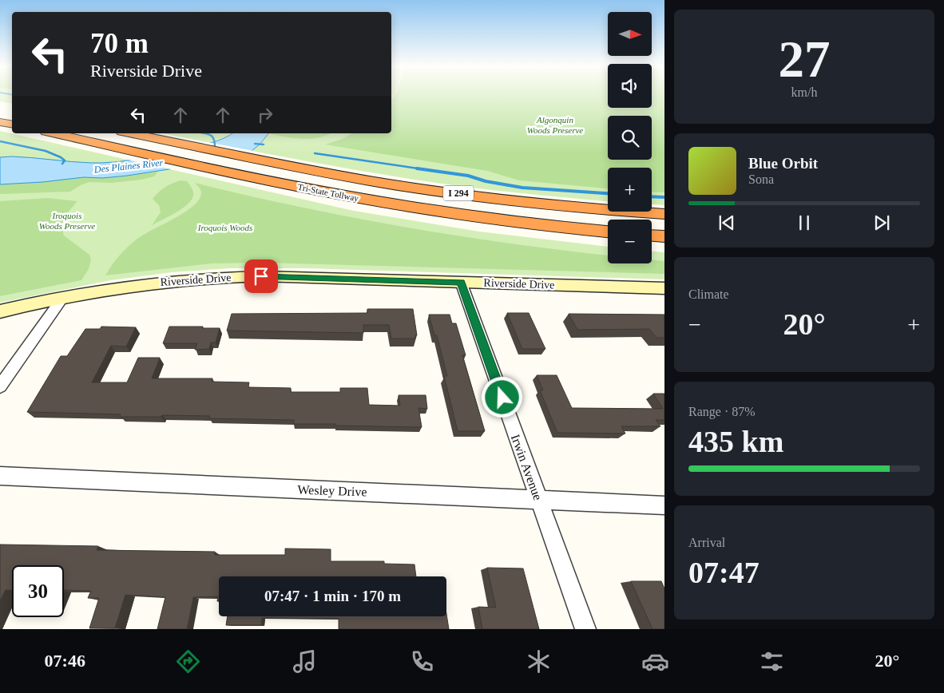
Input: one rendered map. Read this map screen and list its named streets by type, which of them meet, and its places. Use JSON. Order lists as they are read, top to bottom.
{
  "streets": {
    "highway": ["Tri-State Tollway", "I 294"],
    "main road": ["Riverside Drive"],
    "street": ["Irwin Avenue", "Wesley Drive"]
  },
  "crossings": [
    ["Riverside Drive", "Irwin Avenue"],
    ["Irwin Avenue", "Wesley Drive"]
  ],
  "water": ["Des Plaines River"],
  "parks": ["Algonquin Woods Preserve", "Iroquois Woods Preserve", "Iroquois Woods"],
  "north": "right",
  "page": {
    "tile": [
      ["27", "km/h"],
      "Climate",
      ["Range · 87%", "435 km"],
      ["Arrival", "07:47"]
    ],
    "map_buttons": ["+", "−"],
    "turn": ["70 m", "Riverside Drive"],
    "song": ["Blue Orbit", "Sona"],
    "heat": ["−", "20°", "+"],
    "limit": "30",
    "trip": "07:47 · 1 min · 170 m",
    "tabs": ["07:46", "20°"]
  }
}
